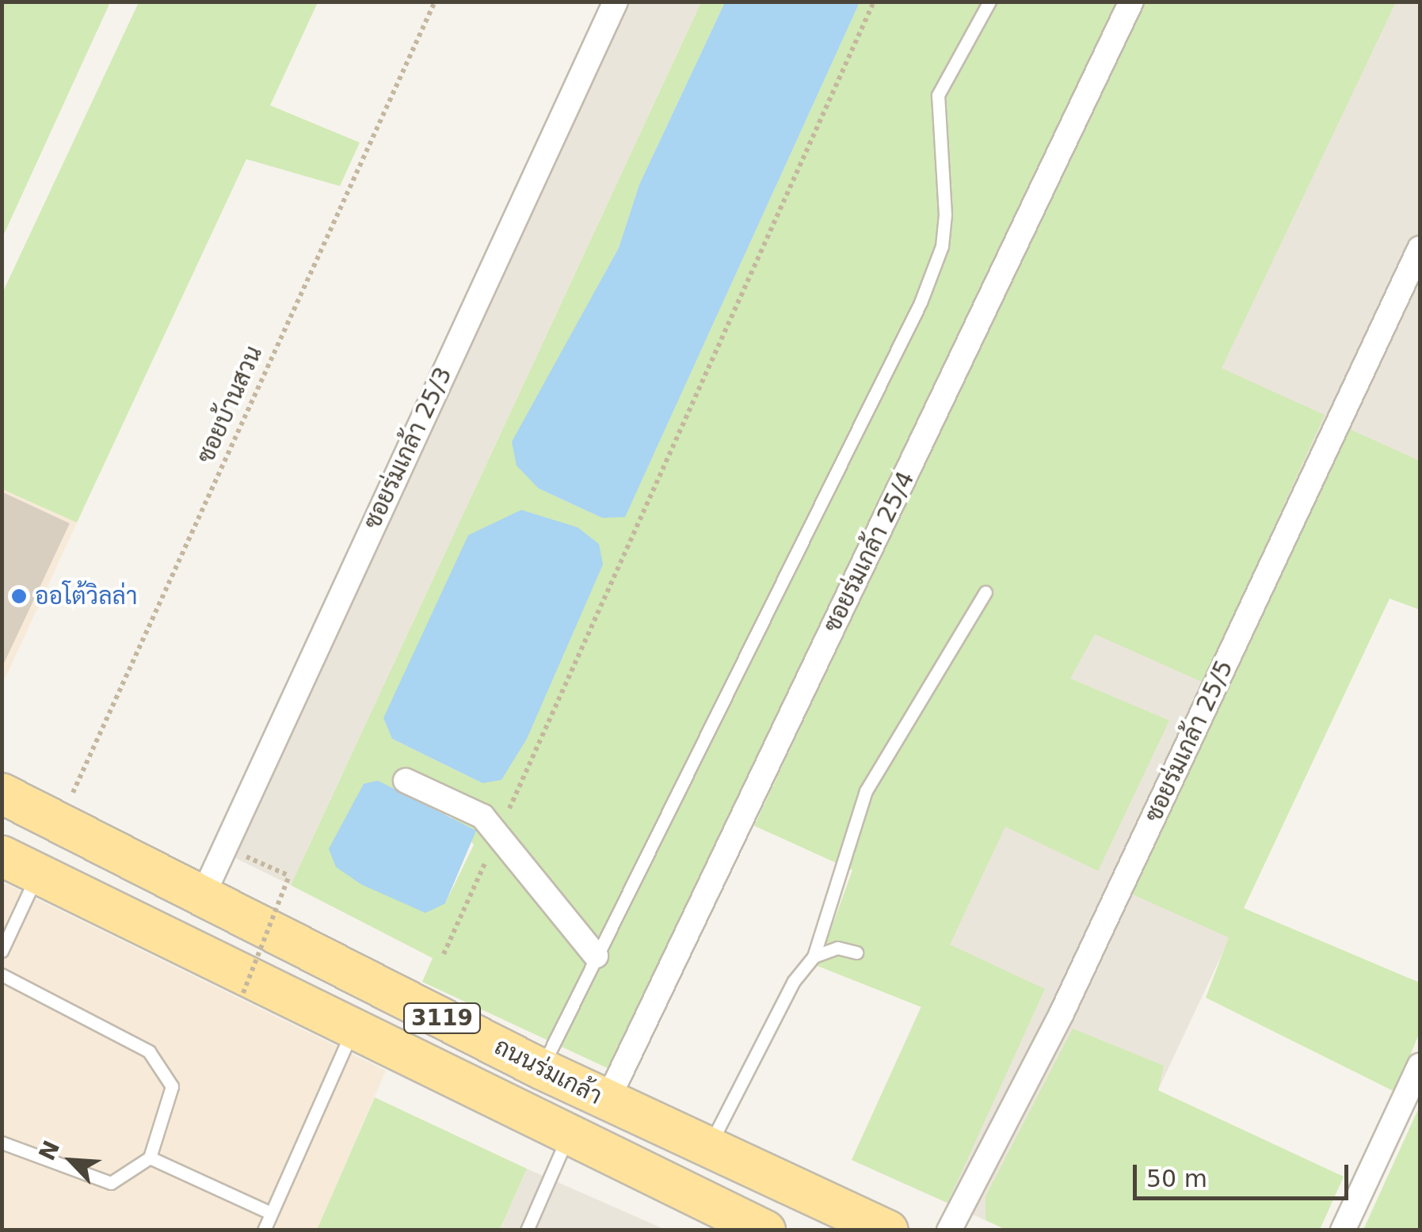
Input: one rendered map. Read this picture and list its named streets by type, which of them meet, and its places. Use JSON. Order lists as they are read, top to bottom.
{
  "streets": {
    "main road": ["3119", "ถนนร่มเกล้า"],
    "street": ["ซอยร่มเกล้า 25/3", "ซอยร่มเกล้า 25/4", "ซอยร่มเกล้า 25/5"],
    "path": ["ซอยบ้านสวน"]
  },
  "crossings": [
    ["ซอยบ้านสวน", "ถนนร่มเกล้า"],
    ["ซอยร่มเกล้า 25/3", "ถนนร่มเกล้า"],
    ["ซอยร่มเกล้า 25/4", "ถนนร่มเกล้า"]
  ],
  "places": ["ออโต้วิลล่า"],
  "scale_bar": "50 m",
  "north": "top left"
}
